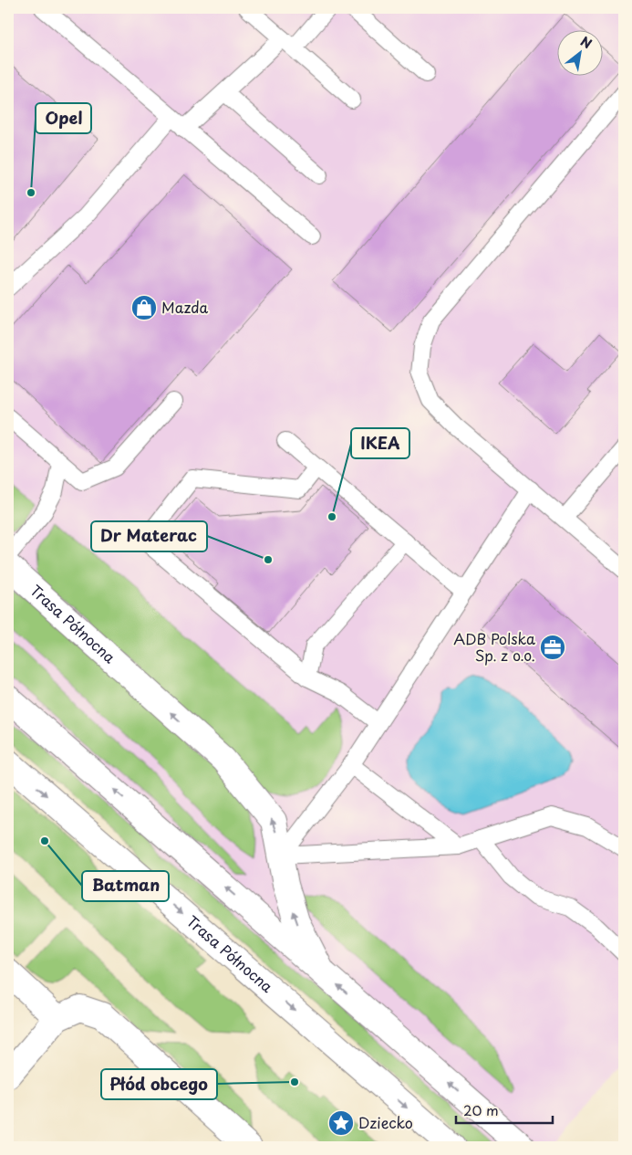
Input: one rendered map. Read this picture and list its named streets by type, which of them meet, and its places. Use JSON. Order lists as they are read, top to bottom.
{
  "streets": {
    "main road": ["Trasa Północna"]
  },
  "places": {
    "other": [
      "Opel",
      "IKEA",
      "Dr Materac",
      "Batman",
      "Płód obcego"
    ],
    "shop": ["Mazda"],
    "office": ["ADB Polska Sp. z o.o."],
    "place": ["Dziecko"]
  },
  "scale_bar": "20 m",
  "north": "top right"
}
